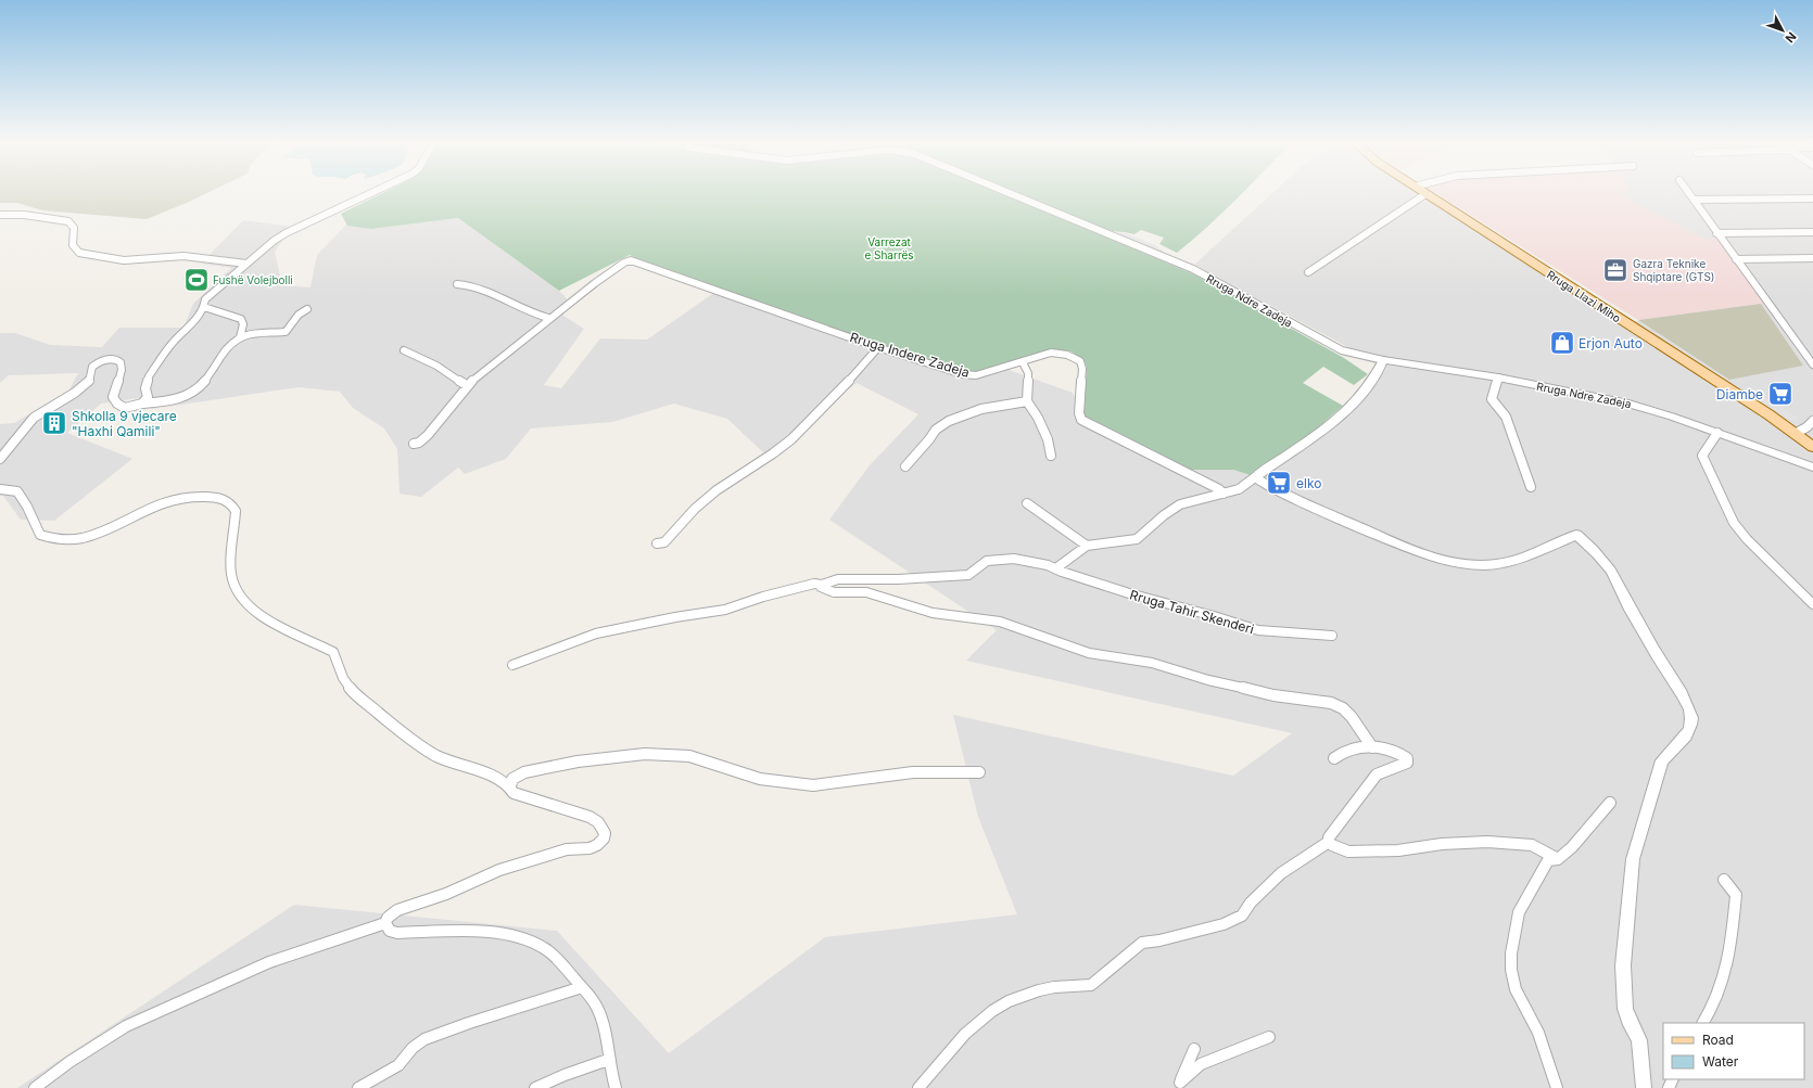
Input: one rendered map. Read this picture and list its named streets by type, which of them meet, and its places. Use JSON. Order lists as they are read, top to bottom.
{
  "streets": {
    "main road": ["Rruga Llazi Miho"],
    "street": ["Rruga Ndre Zadeja", "Rruga Indere Zadeja", "Rruga Tahir Skenderi"]
  },
  "parks": ["Varrezat e Sharrës"],
  "places": {
    "office": ["Gazra Teknike Shqiptare (GTS)"],
    "sports": ["Fushë Volejbolli"],
    "shop": ["Erjon Auto"],
    "supermarket": ["Diambe", "elko"],
    "building": ["Shkolla 9 vjecare \"Haxhi Qamili\""]
  },
  "legend": ["Road", "Water"],
  "north": "bottom right"
}
